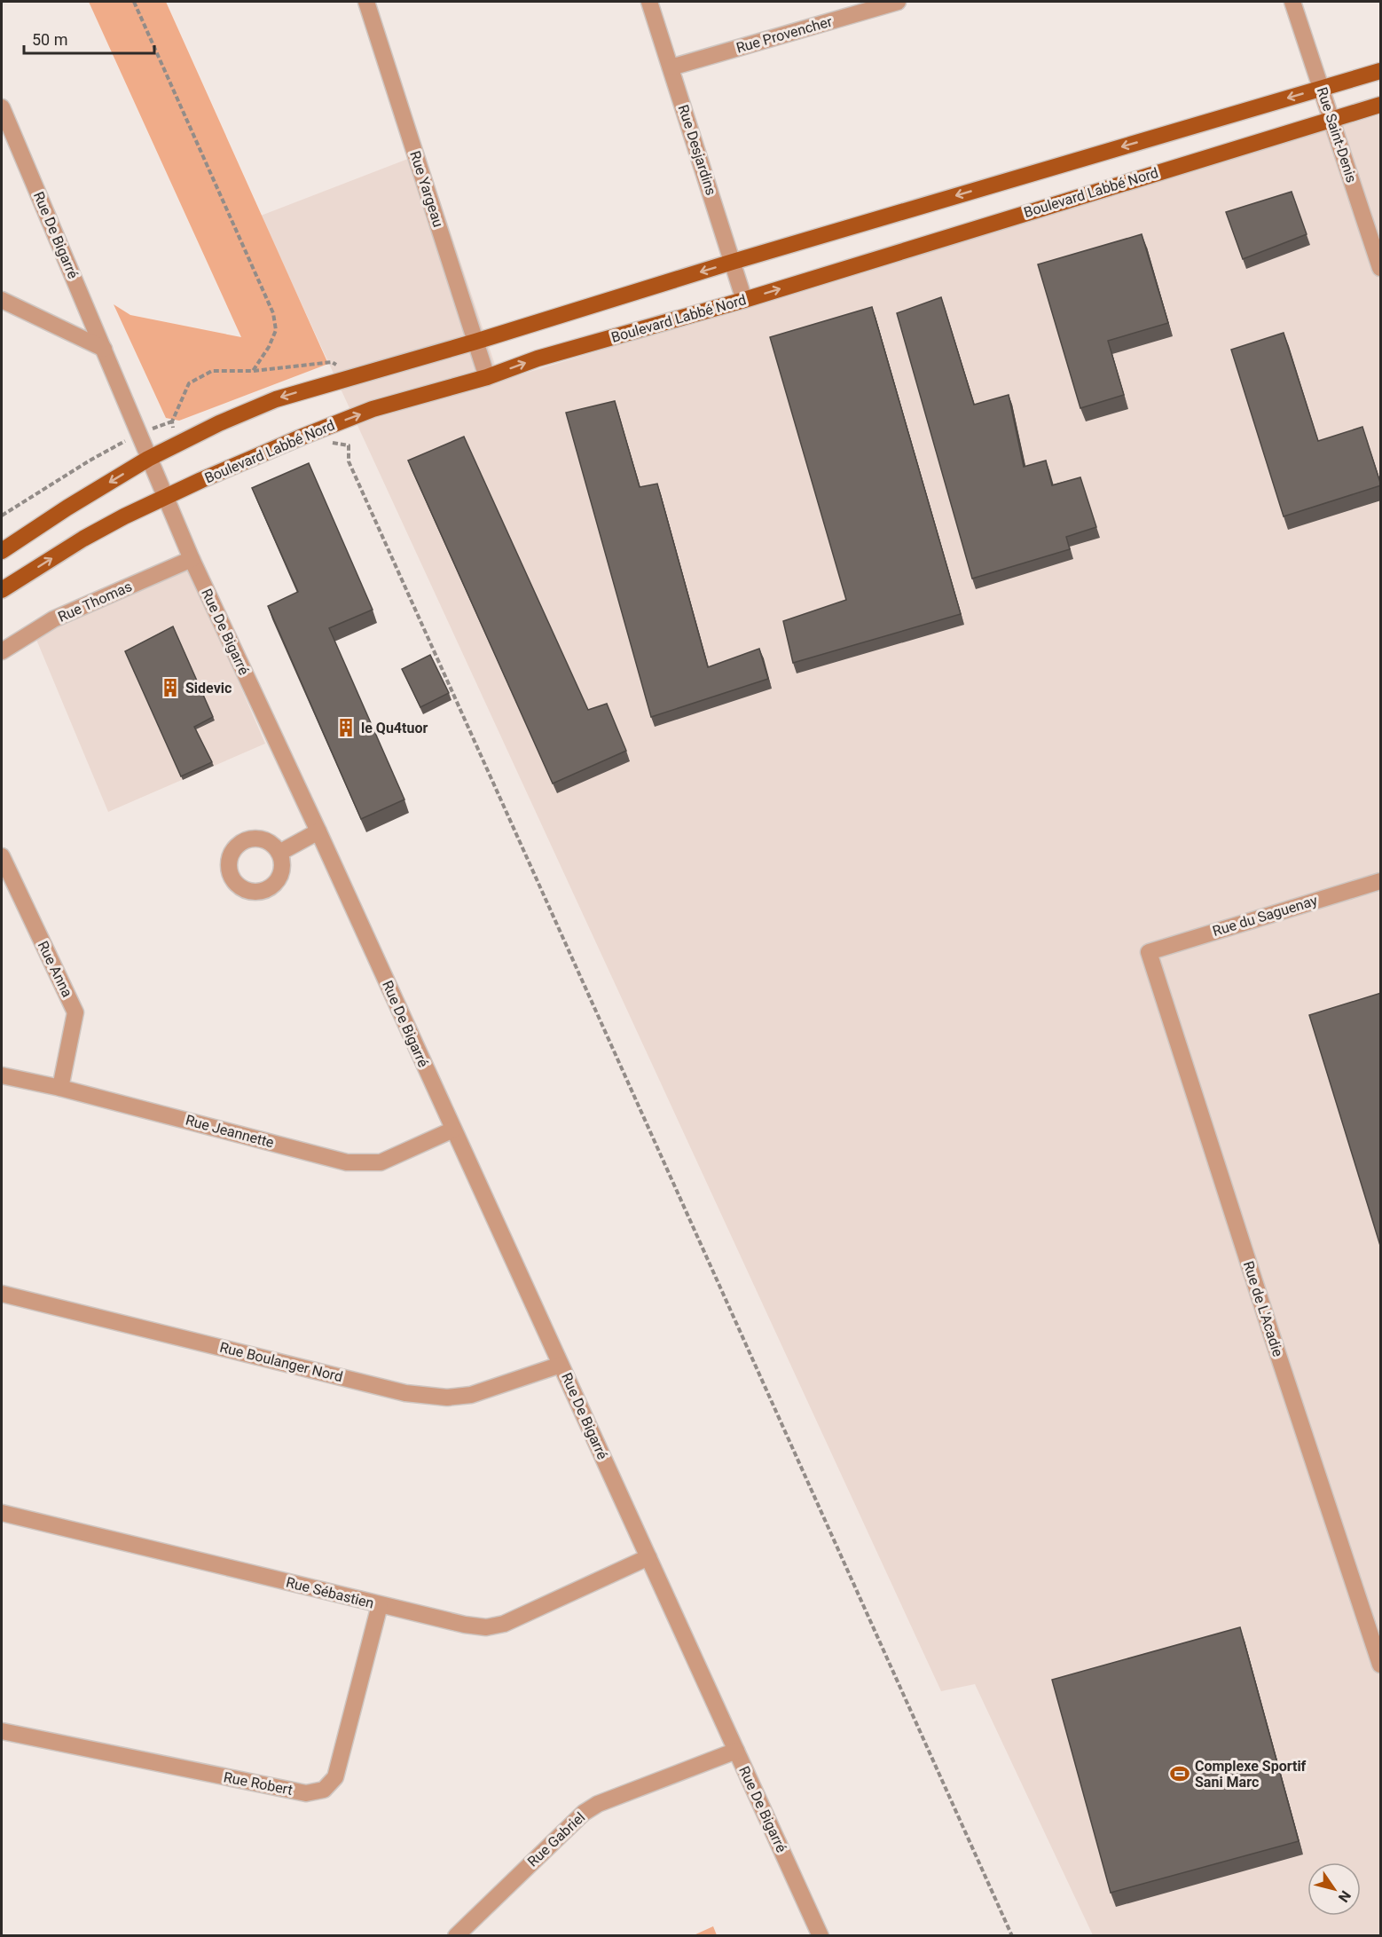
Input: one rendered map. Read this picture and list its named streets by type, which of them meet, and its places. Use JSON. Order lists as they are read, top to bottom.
{
  "streets": {
    "main road": ["Boulevard Labbé Nord"],
    "street": [
      "Rue Provencher",
      "Rue Saint-Denis",
      "Rue Desjardins",
      "Rue Yargeau",
      "Rue De Bigarré",
      "Rue Thomas",
      "Rue du Saguenay",
      "Rue Anna",
      "Rue Jeannette",
      "Rue de L'Acadie",
      "Rue Boulanger Nord",
      "Rue Sébastien",
      "Rue Robert",
      "Rue Gabriel"
    ]
  },
  "crossings": [
    ["Rue Provencher", "Rue Desjardins"],
    ["Rue Saint-Denis", "Boulevard Labbé Nord"],
    ["Rue Desjardins", "Boulevard Labbé Nord"],
    ["Rue Yargeau", "Boulevard Labbé Nord"],
    ["Boulevard Labbé Nord", "Rue De Bigarré"],
    ["Rue De Bigarré", "Rue Thomas"],
    ["Rue De Bigarré", "Rue Jeannette"],
    ["Rue De Bigarré", "Rue Boulanger Nord"],
    ["Rue De Bigarré", "Rue Sébastien"],
    ["Rue De Bigarré", "Rue Gabriel"],
    ["Rue du Saguenay", "Rue de L'Acadie"],
    ["Rue Anna", "Rue Jeannette"],
    ["Rue Sébastien", "Rue Robert"]
  ],
  "places": {
    "building": ["Sidevic", "le Qu4tuor"],
    "sports": ["Complexe Sportif Sani Marc"]
  },
  "scale_bar": "50 m",
  "north": "bottom right"
}
